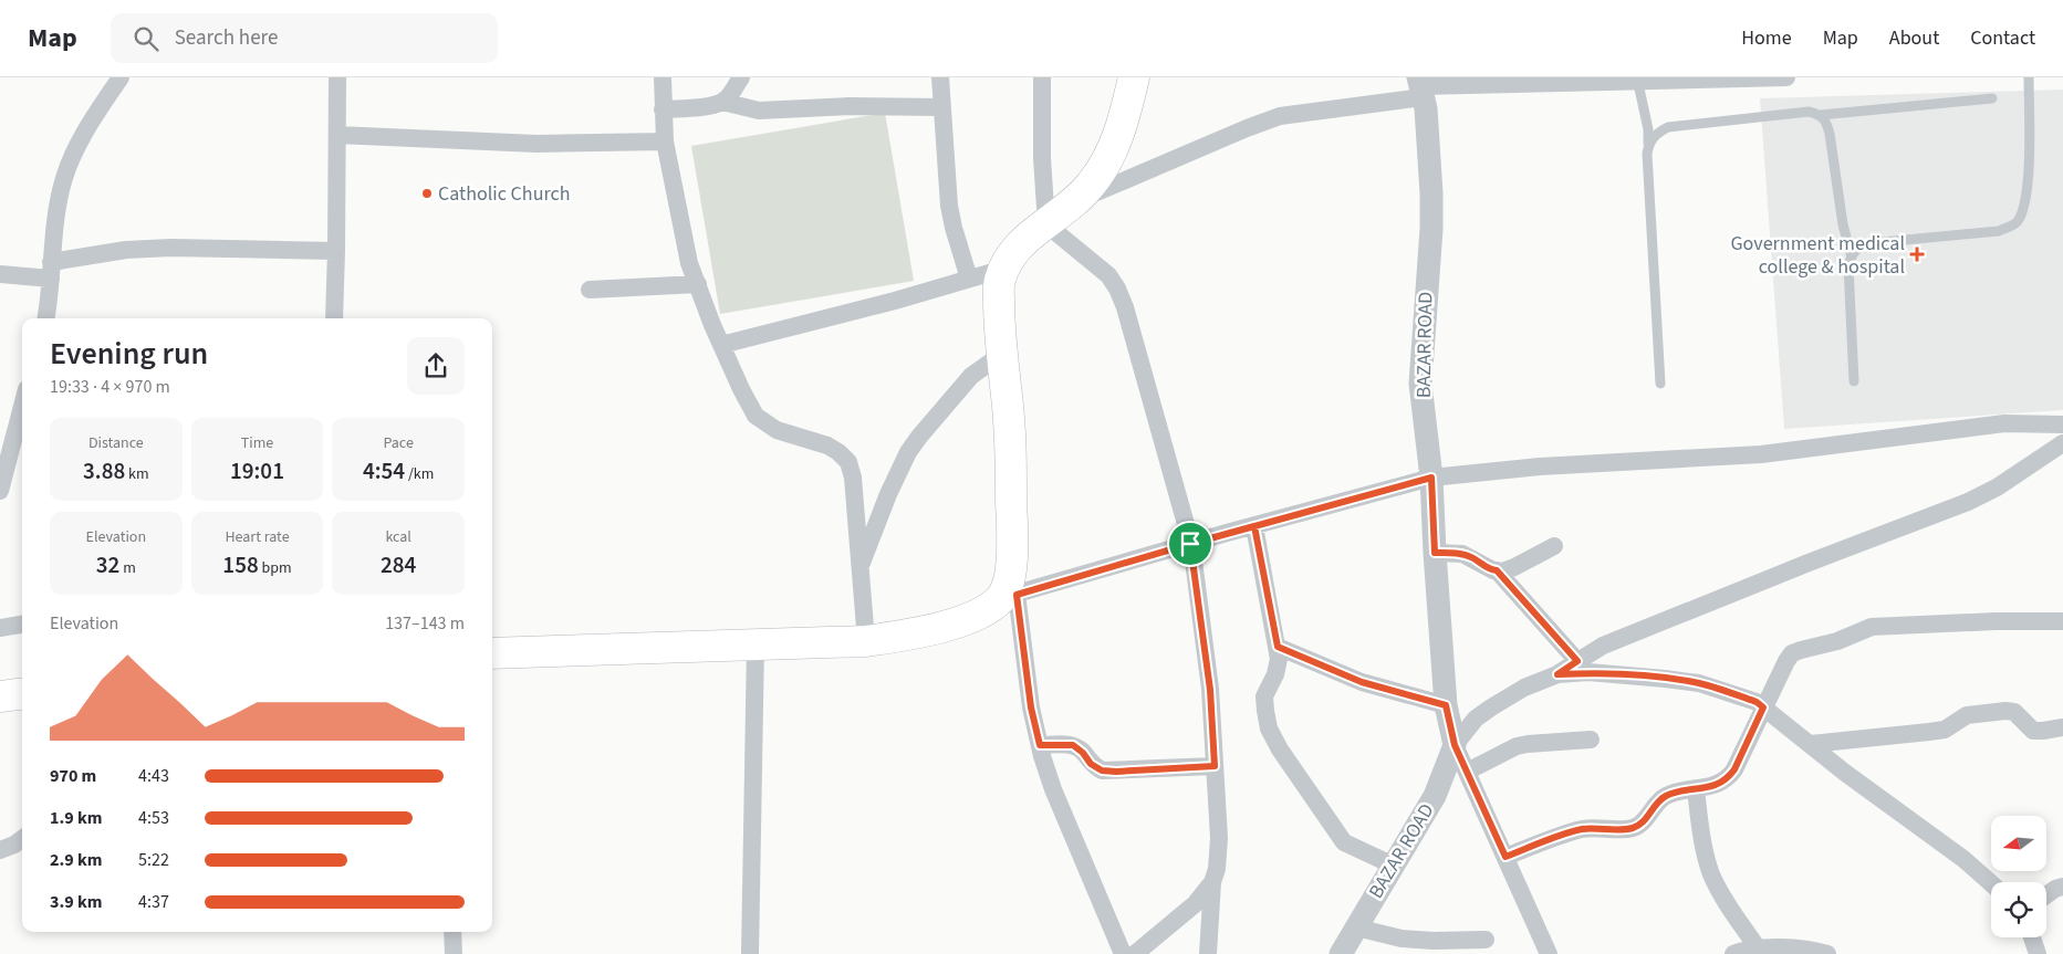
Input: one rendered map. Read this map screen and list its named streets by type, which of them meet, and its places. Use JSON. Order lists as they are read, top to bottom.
{
  "streets": {
    "street": ["BAZAR ROAD"]
  },
  "places": {
    "other": ["Catholic Church"],
    "health": ["Government medical college & hospital"]
  },
  "north": "left",
  "page": {
    "header": "Map",
    "search": "Search here",
    "nav": [
      "Home",
      "Map",
      "About",
      "Contact"
    ],
    "heading": ["Evening run", "19:33 · 4 × 970 m"],
    "stats": [
      ["Distance", "3.88 km"],
      ["Time", "19:01"],
      ["Pace", "4:54 /km"],
      ["Elevation", "32 m"],
      ["Heart rate", "158 bpm"],
      ["kcal", "284"]
    ],
    "chart": ["Elevation", "137–143 m"],
    "list": [
      {
        "name": "970 m",
        "note": "4:43"
      },
      {
        "name": "1.9 km",
        "note": "4:53"
      },
      {
        "name": "2.9 km",
        "note": "5:22"
      },
      {
        "name": "3.9 km",
        "note": "4:37"
      }
    ]
  }
}
